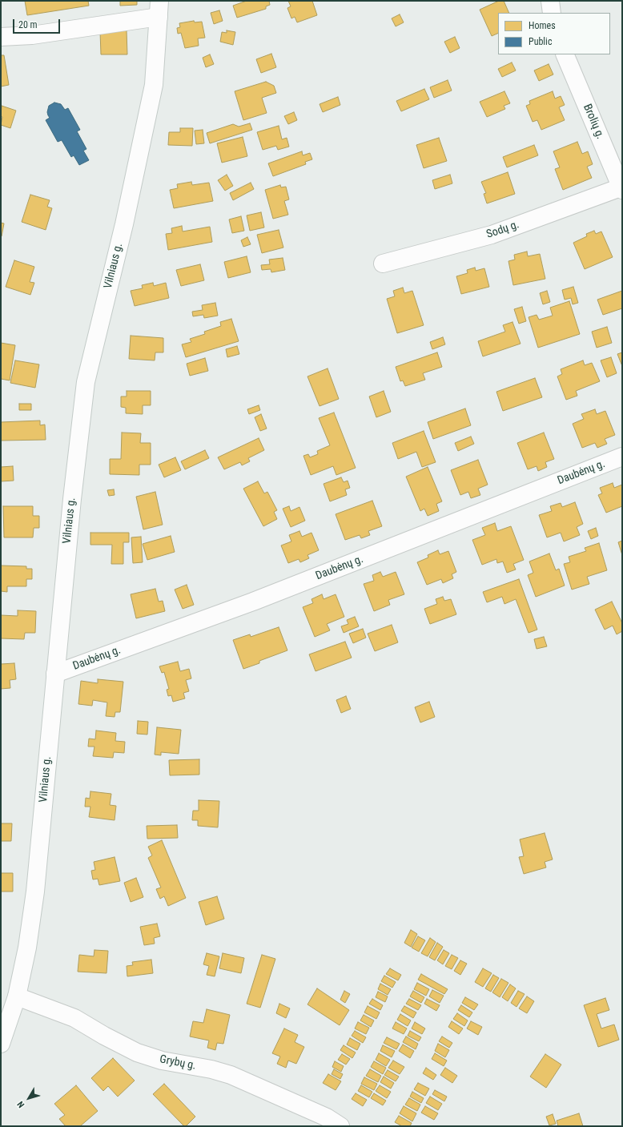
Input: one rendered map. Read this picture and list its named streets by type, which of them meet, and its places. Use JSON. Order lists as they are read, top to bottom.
{
  "streets": {
    "street": [
      "Brolių g.",
      "Sodų g.",
      "Vilniaus g.",
      "Daubėnų g.",
      "Grybų g."
    ]
  },
  "crossings": [
    ["Brolių g.", "Sodų g."],
    ["Vilniaus g.", "Daubėnų g."],
    ["Vilniaus g.", "Grybų g."]
  ],
  "legend": ["Homes", "Public"],
  "scale_bar": "20 m",
  "north": "bottom left"
}
